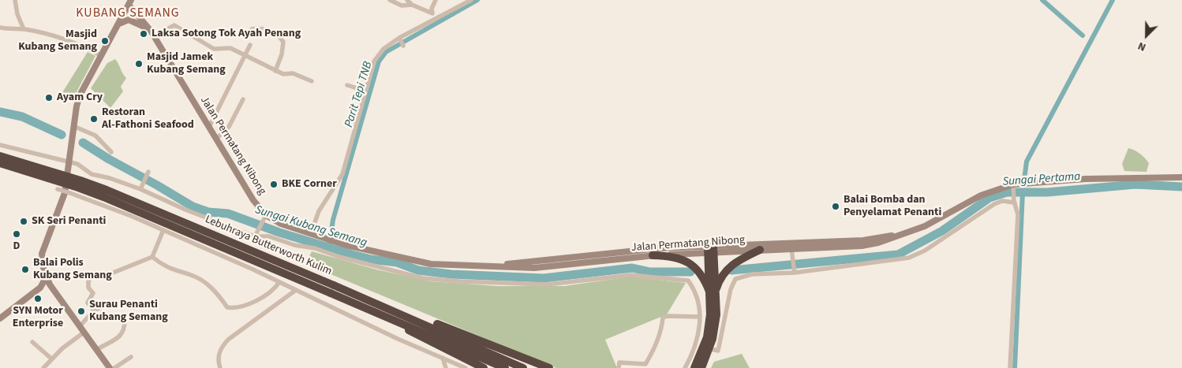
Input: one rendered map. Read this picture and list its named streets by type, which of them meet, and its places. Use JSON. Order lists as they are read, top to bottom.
{
  "streets": {
    "highway": ["Lebuhraya Butterworth Kulim"],
    "main road": ["Jalan Permatang Nibong"]
  },
  "districts": ["KUBANG SEMANG"],
  "water": ["Parit Tepi TNB", "Sungai Pertama", "Sungai Kubang Semang"],
  "places": [
    "Laksa Sotong Tok Ayah Penang",
    "Masjid Kubang Semang",
    "Masjid Jamek Kubang Semang",
    "Ayam Cry",
    "Restoran Al-Fathoni Seafood",
    "BKE Corner",
    "Balai Bomba dan Penyelamat Penanti",
    "SK Seri Penanti",
    "D",
    "Balai Polis Kubang Semang",
    "SYN Motor Enterprise",
    "Surau Penanti Kubang Semang"
  ],
  "north": "bottom left"
}
